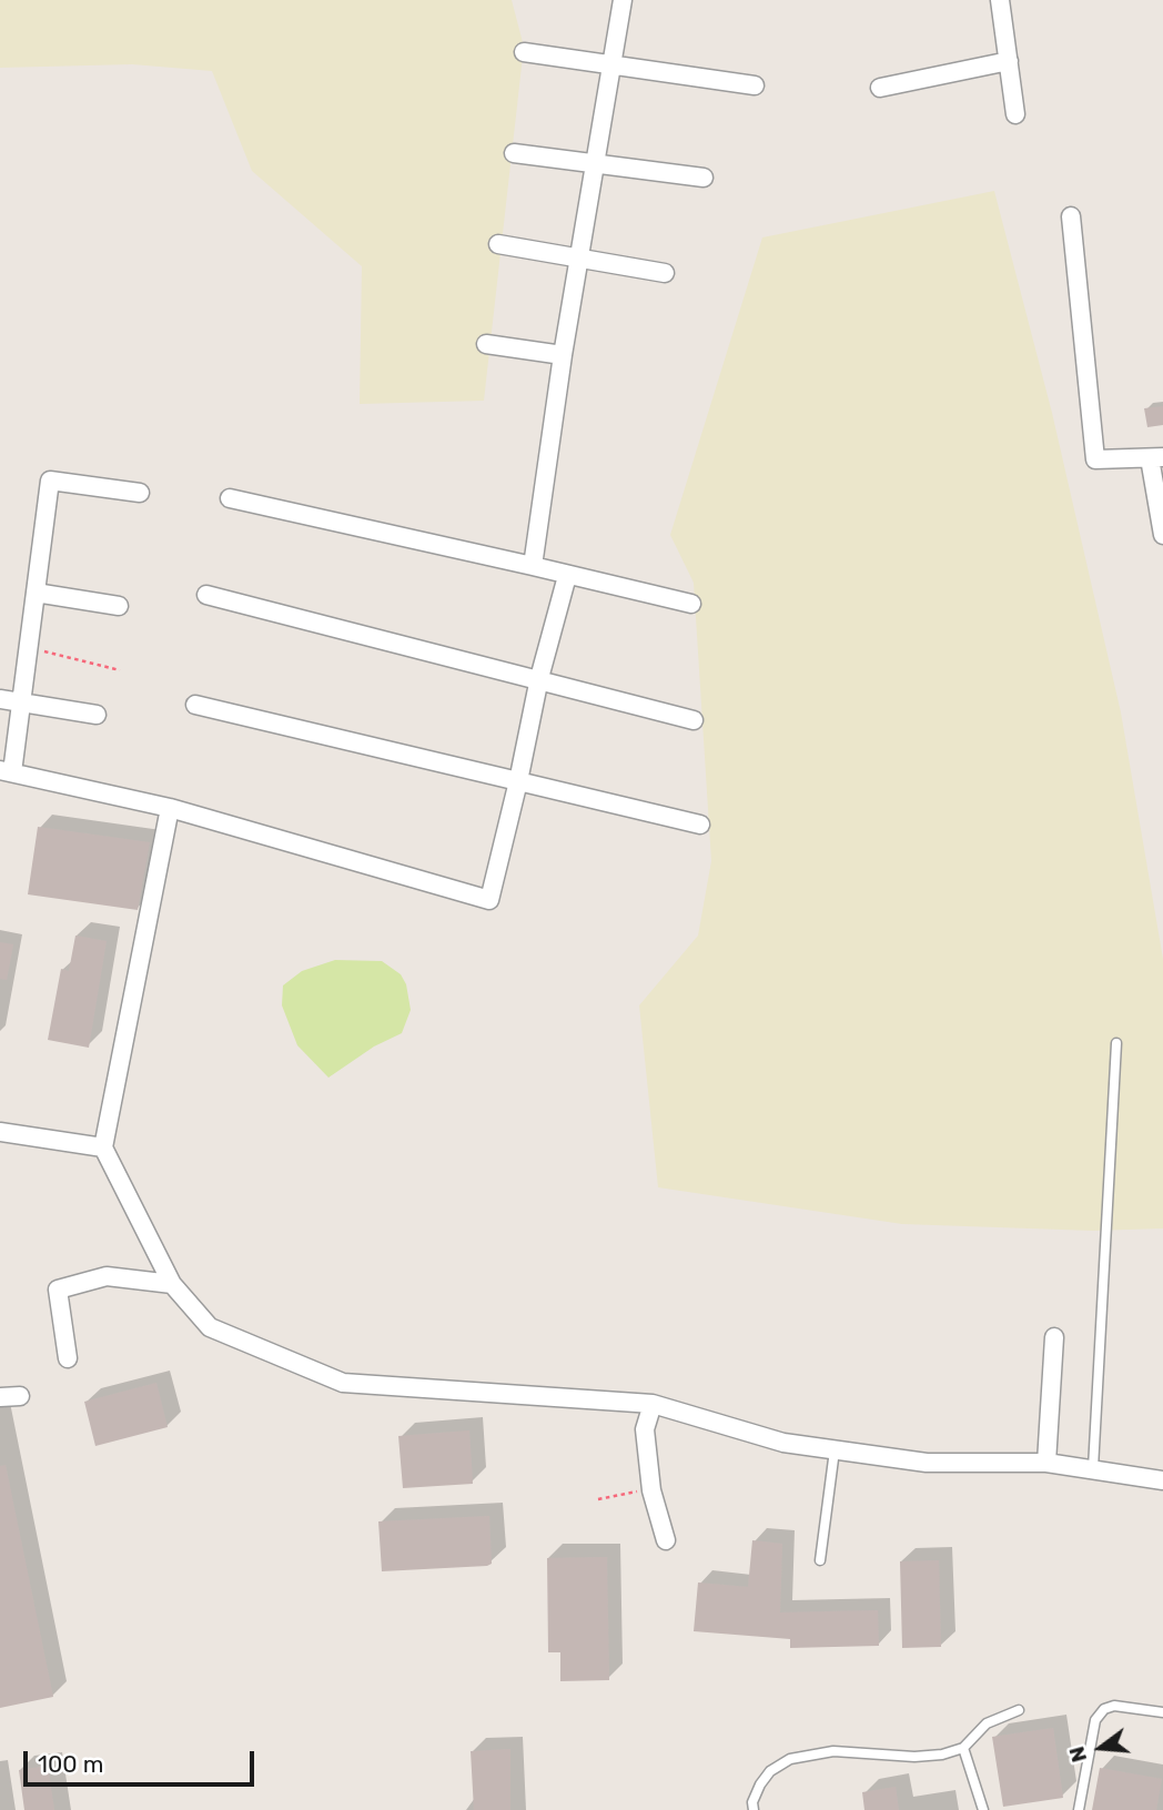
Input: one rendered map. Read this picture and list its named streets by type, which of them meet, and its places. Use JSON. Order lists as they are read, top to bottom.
{
  "scale_bar": "100 m",
  "north": "left"
}
